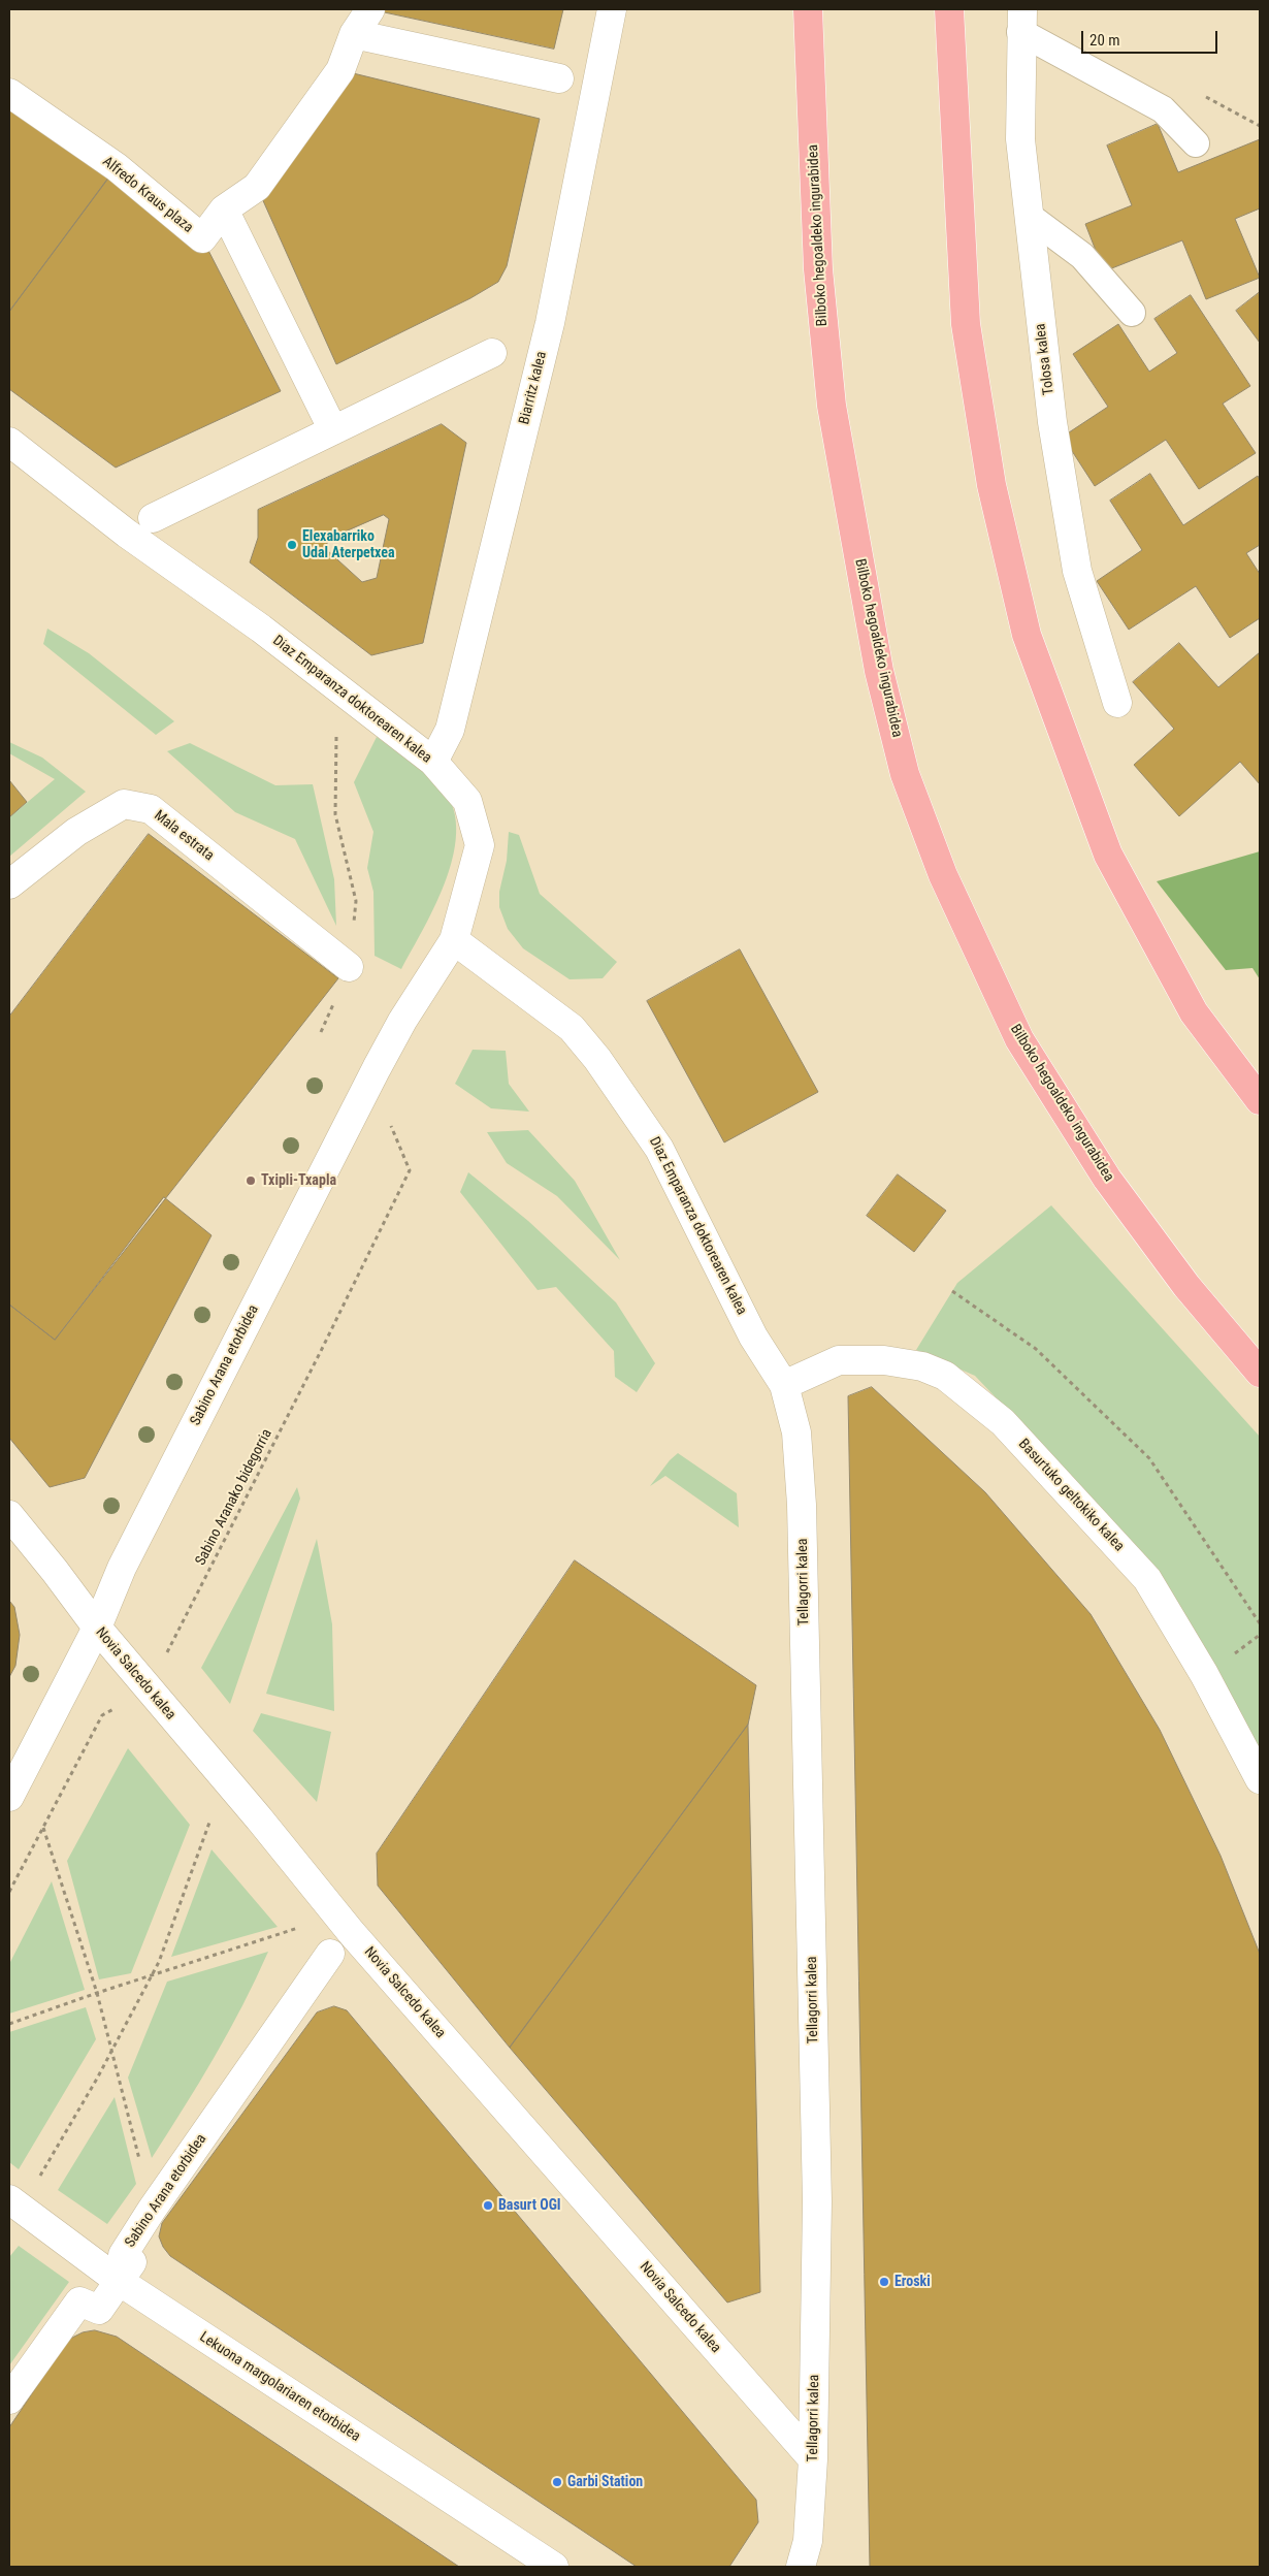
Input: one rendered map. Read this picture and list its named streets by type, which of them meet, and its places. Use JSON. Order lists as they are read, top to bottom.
{
  "streets": {
    "highway": ["Bilboko hegoaldeko ingurabidea"],
    "street": [
      "Alfredo Kraus plaza",
      "Tolosa kalea",
      "Biarritz kalea",
      "Diaz Emparanza doktorearen kalea",
      "Mala estrata",
      "Sabino Arana etorbidea",
      "Basurtuko geltokiko kalea",
      "Tellagorri kalea",
      "Novia Salcedo kalea",
      "Lekuona margolariaren etorbidea"
    ],
    "path": ["Sabino Aranako bidegorria"]
  },
  "crossings": [
    ["Biarritz kalea", "Diaz Emparanza doktorearen kalea"],
    ["Diaz Emparanza doktorearen kalea", "Sabino Arana etorbidea"],
    ["Diaz Emparanza doktorearen kalea", "Basurtuko geltokiko kalea"],
    ["Diaz Emparanza doktorearen kalea", "Tellagorri kalea"],
    ["Sabino Arana etorbidea", "Sabino Aranako bidegorria"],
    ["Sabino Arana etorbidea", "Novia Salcedo kalea"],
    ["Sabino Arana etorbidea", "Lekuona margolariaren etorbidea"],
    ["Sabino Aranako bidegorria", "Novia Salcedo kalea"],
    ["Tellagorri kalea", "Novia Salcedo kalea"]
  ],
  "places": [
    "Elexabarriko Udal Aterpetxea",
    "Txipli-Txapla",
    "Basurt OGI",
    "Eroski",
    "Garbi Station"
  ],
  "scale_bar": "20 m"
}
